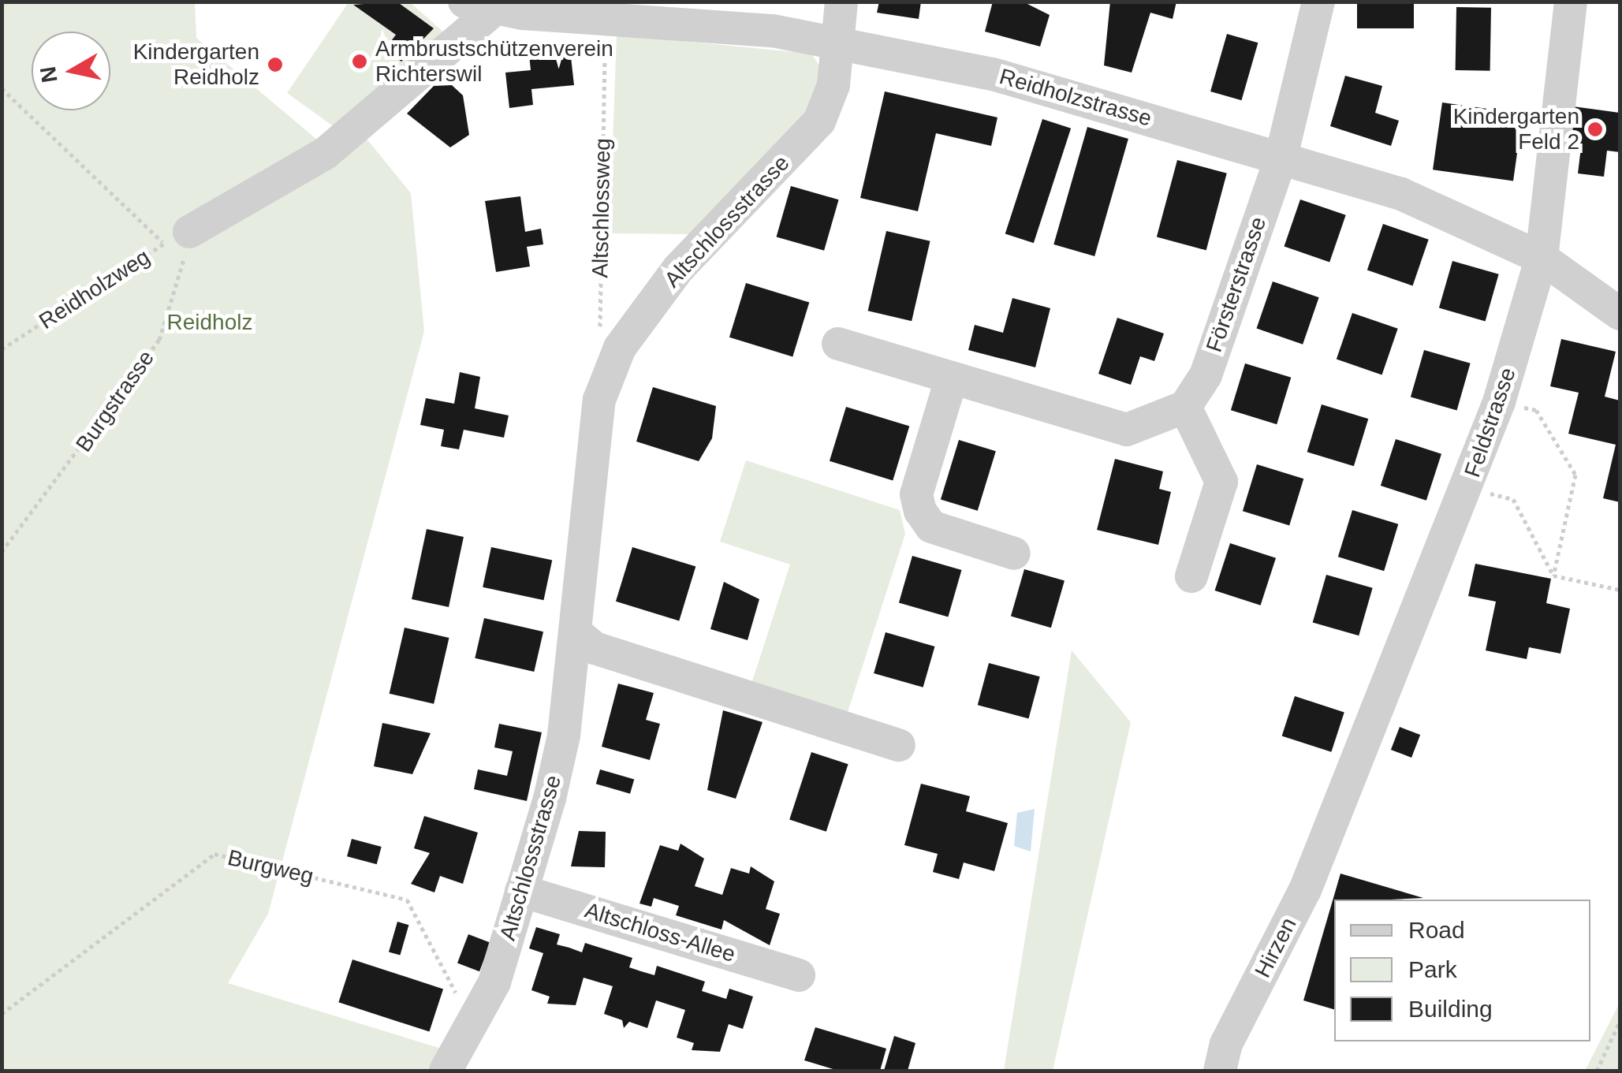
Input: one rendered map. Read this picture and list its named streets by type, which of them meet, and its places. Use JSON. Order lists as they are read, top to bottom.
{
  "streets": {
    "street": [
      "Reidholzstrasse",
      "Altschlossstrasse",
      "Försterstrasse",
      "Feldstrasse",
      "Altschloss-Allee",
      "Hirzen"
    ],
    "path": [
      "Altschlossweg",
      "Reidholzweg",
      "Burgstrasse",
      "Burgweg"
    ]
  },
  "crossings": [
    ["Reidholzstrasse", "Altschlossweg"],
    ["Reidholzstrasse", "Altschlossstrasse"],
    ["Reidholzstrasse", "Försterstrasse"],
    ["Reidholzstrasse", "Reidholzweg"],
    ["Reidholzstrasse", "Burgstrasse"],
    ["Reidholzstrasse", "Feldstrasse"],
    ["Altschlossstrasse", "Burgweg"],
    ["Altschlossstrasse", "Altschloss-Allee"],
    ["Reidholzweg", "Burgstrasse"],
    ["Feldstrasse", "Hirzen"]
  ],
  "parks": ["Reidholz"],
  "places": ["Armbrustschützenverein Richterswil", "Kindergarten Reidholz", "Kindergarten Feld 2"],
  "legend": ["Road", "Park", "Building"],
  "north": "left"
}
